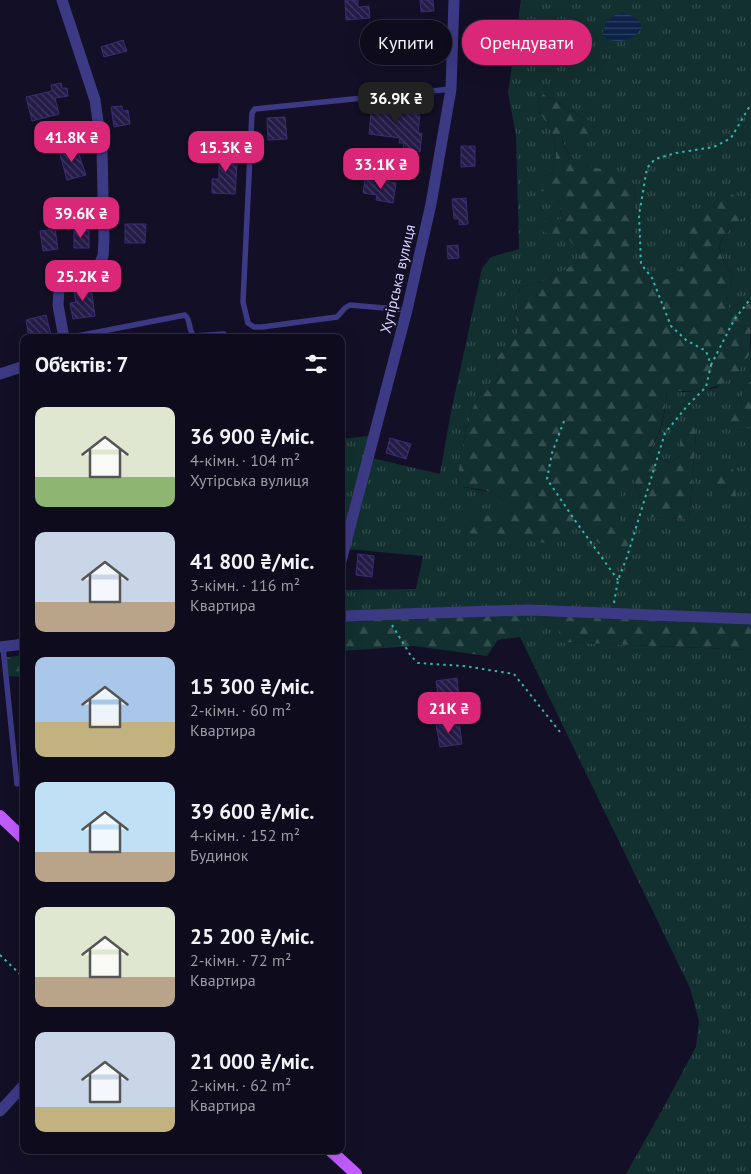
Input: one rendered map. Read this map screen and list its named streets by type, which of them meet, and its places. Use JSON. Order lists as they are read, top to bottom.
{
  "streets": {
    "street": ["Хутірська вулиця"]
  },
  "page": {
    "chip": ["Купити", "Орендувати"],
    "price": [
      "36.9K ₴",
      "41.8K ₴",
      "15.3K ₴",
      "33.1K ₴",
      "39.6K ₴",
      "25.2K ₴",
      "21K ₴"
    ],
    "heading": "Об’єктів: 7",
    "list": [
      {
        "name": "36 900 ₴/міс.",
        "note": "4-кімн. · 104 m² · Хутірська вулиця"
      },
      {
        "name": "41 800 ₴/міс.",
        "note": "3-кімн. · 116 m² · Квартира"
      },
      {
        "name": "15 300 ₴/міс.",
        "note": "2-кімн. · 60 m² · Квартира"
      },
      {
        "name": "39 600 ₴/міс.",
        "note": "4-кімн. · 152 m² · Будинок"
      },
      {
        "name": "25 200 ₴/міс.",
        "note": "2-кімн. · 72 m² · Квартира"
      },
      {
        "name": "21 000 ₴/міс.",
        "note": "2-кімн. · 62 m² · Квартира"
      }
    ]
  }
}
